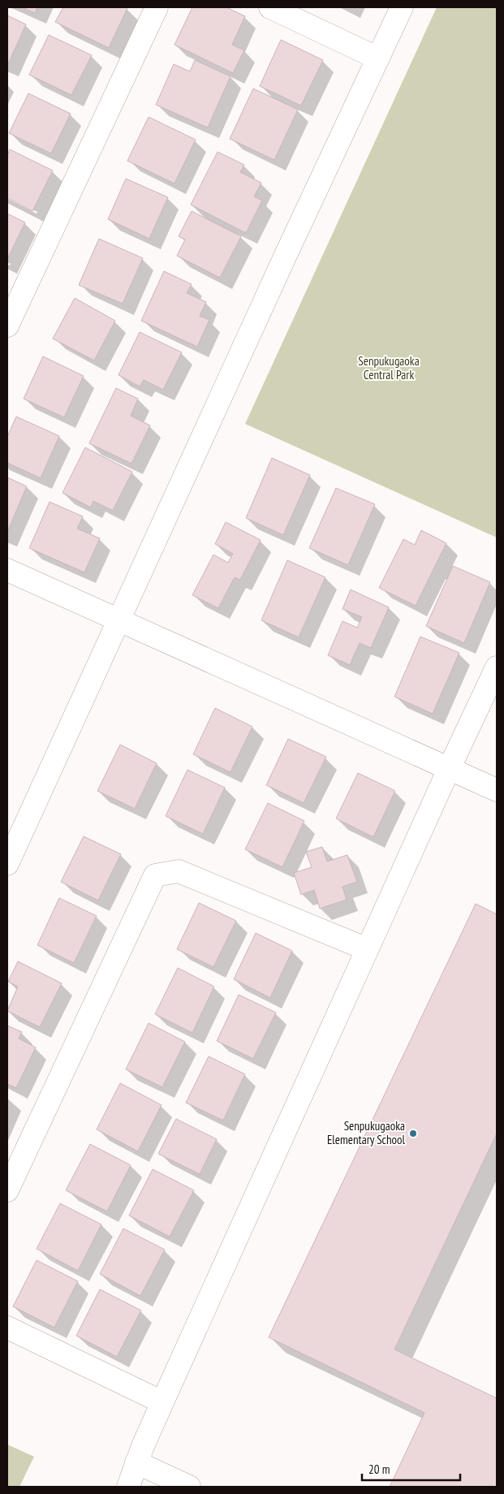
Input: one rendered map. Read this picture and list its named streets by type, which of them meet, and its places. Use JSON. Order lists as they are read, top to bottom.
{
  "parks": ["Senpukugaoka Central Park"],
  "places": ["Senpukugaoka Elementary School"],
  "scale_bar": "20 m"
}
